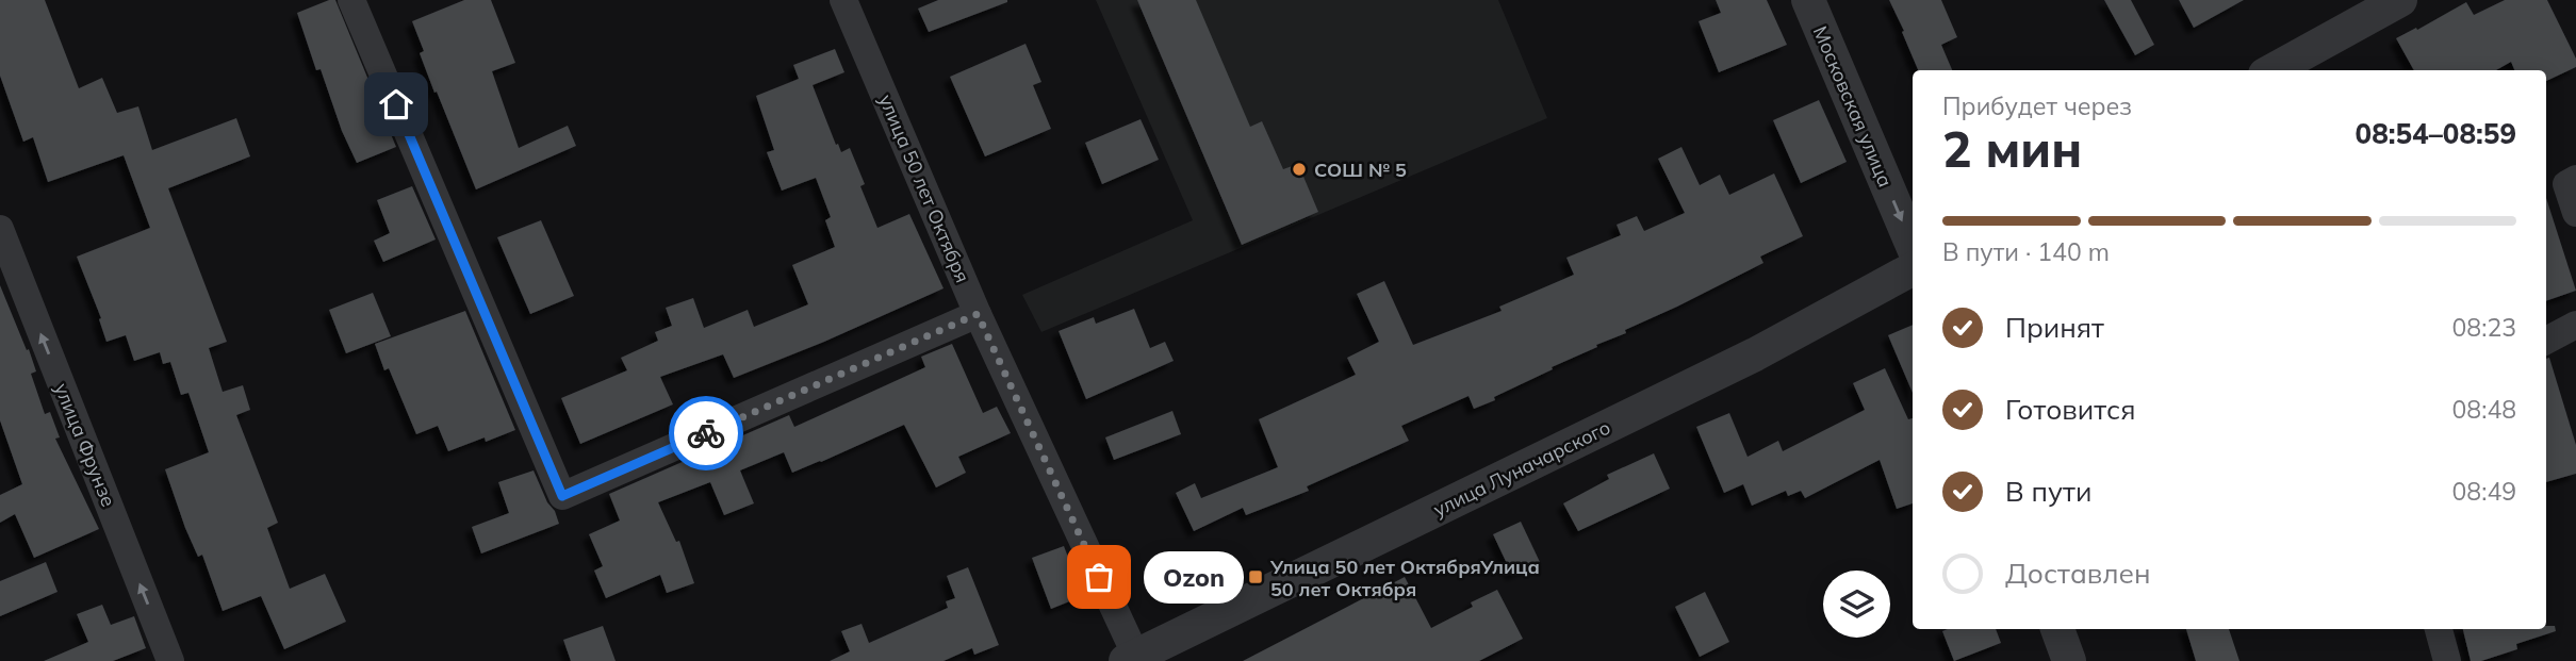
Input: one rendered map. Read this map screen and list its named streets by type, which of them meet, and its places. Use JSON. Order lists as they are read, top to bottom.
{
  "streets": {
    "street": [
      "Московская улица",
      "улица 50 лет Октября",
      "улица Фрунзе",
      "улица Луначарского"
    ]
  },
  "crossings": [
    ["улица 50 лет Октября", "улица Луначарского"]
  ],
  "one_way": ["Московская улица", "улица Фрунзе"],
  "places": {
    "other": ["СОШ № 5", "Ozon"],
    "transit": ["Улица 50 лет ОктябряУлица 50 лет Октября"]
  },
  "page": {
    "heading": ["2 мин", "Прибудет через", "08:54–08:59"],
    "bar": "В пути · 140 m",
    "list": [
      ["Принят", "08:23"],
      ["Готовится", "08:48"],
      ["В пути", "08:49"],
      "Доставлен"
    ],
    "bubble": "Ozon"
  }
}
